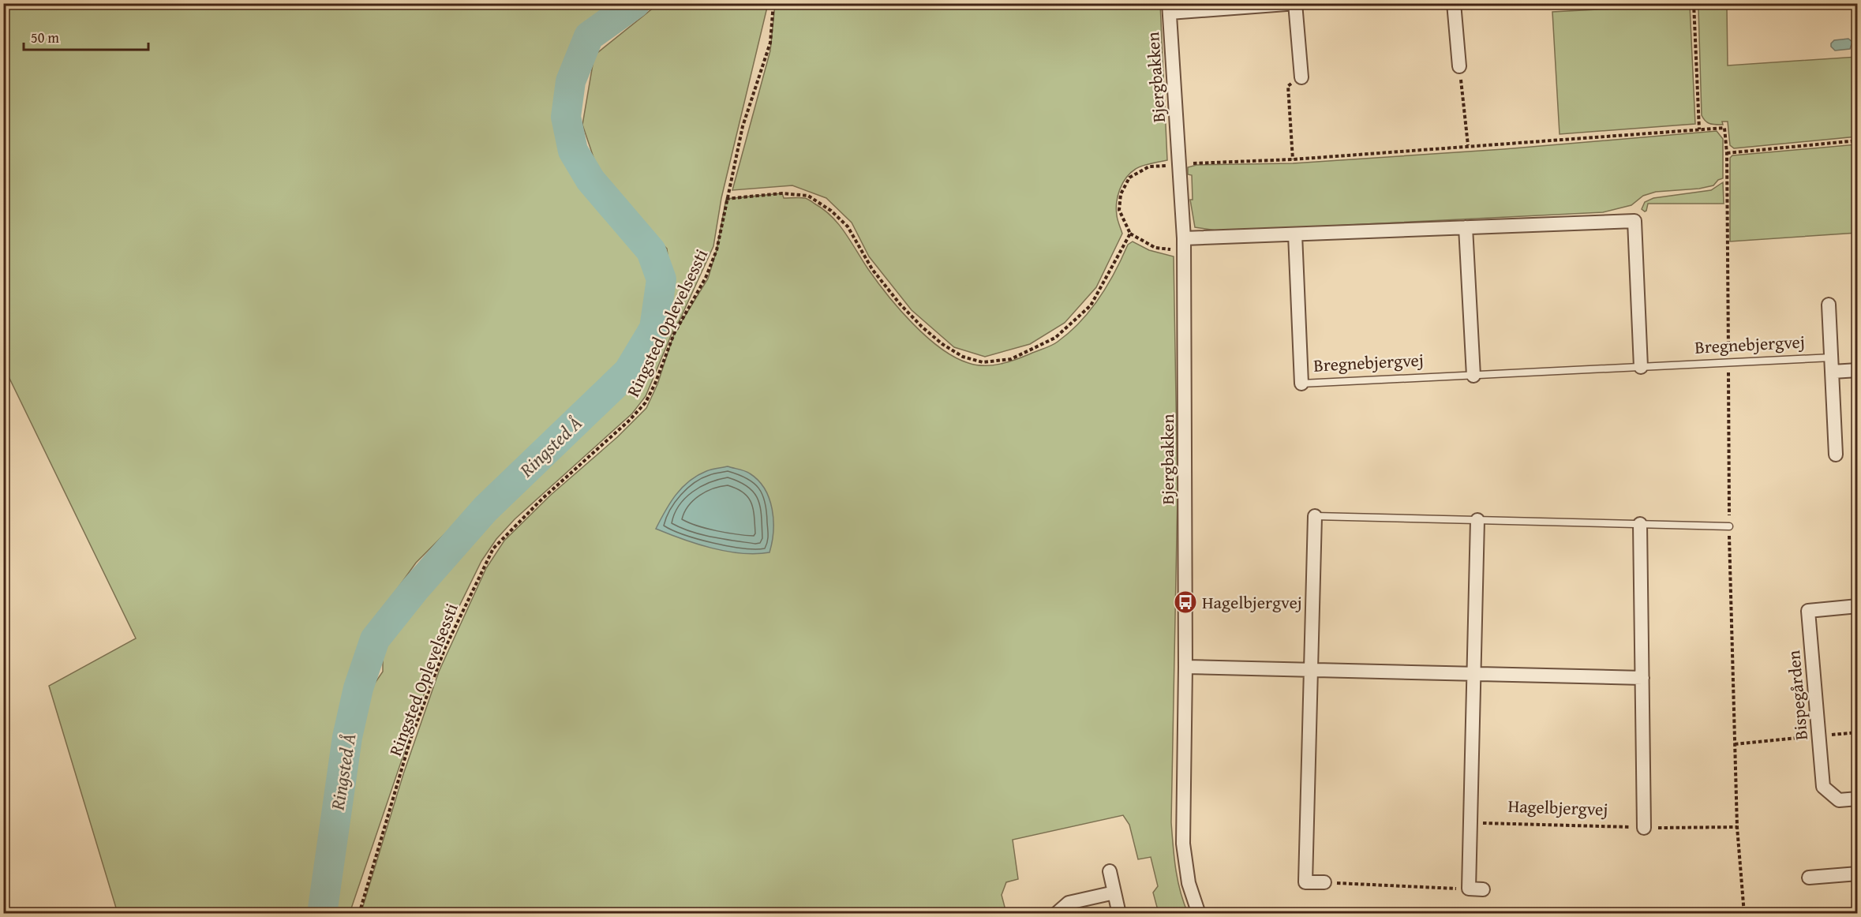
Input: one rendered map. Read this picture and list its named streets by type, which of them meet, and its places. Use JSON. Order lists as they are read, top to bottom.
{
  "streets": {
    "street": ["Bjergbakken", "Bregnebjergvej", "Bispegården"],
    "path": ["Ringsted Oplevelsessti", "Hagelbjergvej"]
  },
  "water": ["Ringsted Å"],
  "places": {
    "bus stop": ["Hagelbjergvej"]
  },
  "scale_bar": "50 m"
}
